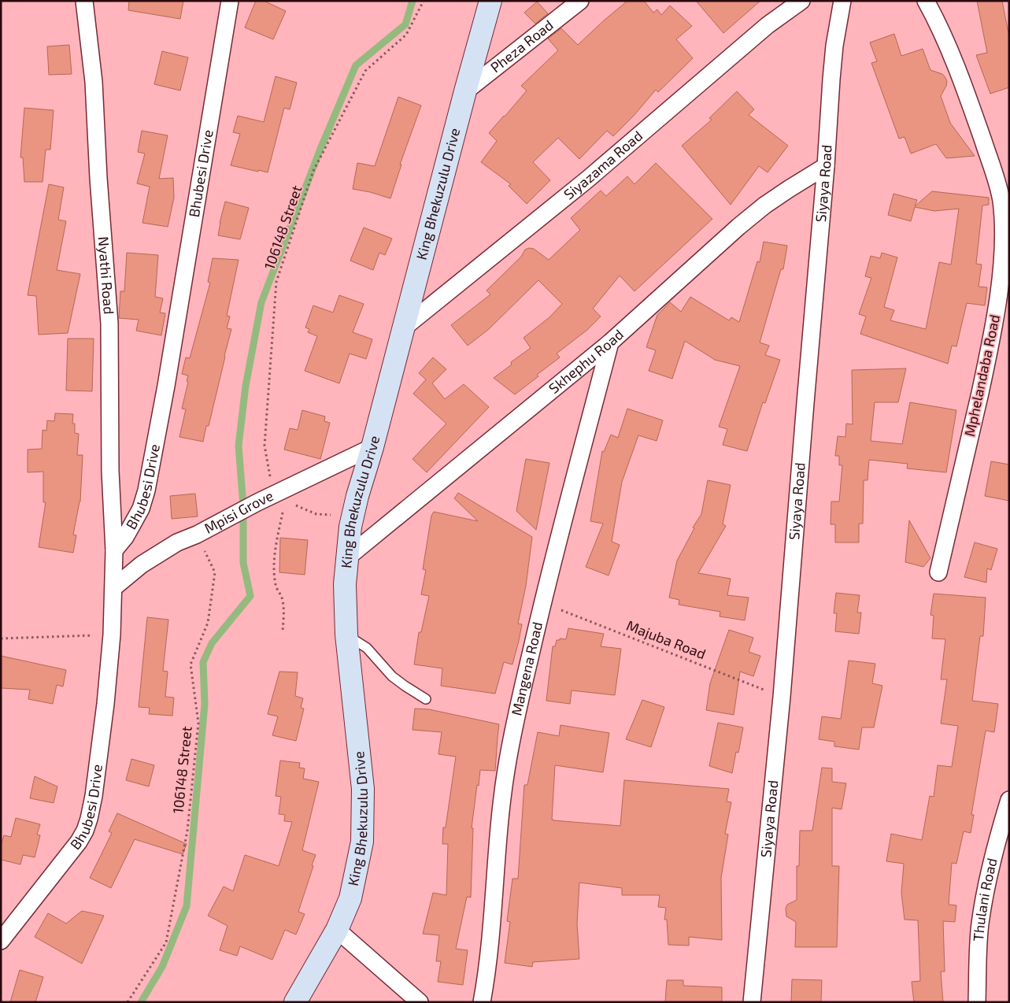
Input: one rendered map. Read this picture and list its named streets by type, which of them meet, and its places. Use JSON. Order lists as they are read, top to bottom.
{
  "streets": {
    "street": [
      "Pheza Road",
      "Siyazama Road",
      "Bhubesi Drive",
      "Siyaya Road",
      "King Bhekuzulu Drive",
      "Nyathi Road",
      "Skhephu Road",
      "Mphelandaba Road",
      "Mpisi Grove",
      "Mangena Road",
      "Thulani Road"
    ],
    "path": ["106148 Street", "Majuba Road"]
  },
  "crossings": [
    ["Pheza Road", "King Bhekuzulu Drive"],
    ["Siyazama Road", "King Bhekuzulu Drive"],
    ["Bhubesi Drive", "Nyathi Road"],
    ["Bhubesi Drive", "Mpisi Grove"],
    ["Siyaya Road", "Skhephu Road"],
    ["Siyaya Road", "Majuba Road"],
    ["King Bhekuzulu Drive", "Skhephu Road"],
    ["King Bhekuzulu Drive", "Mpisi Grove"],
    ["106148 Street", "Mpisi Grove"],
    ["Skhephu Road", "Mangena Road"],
    ["Majuba Road", "Mangena Road"]
  ]
}
